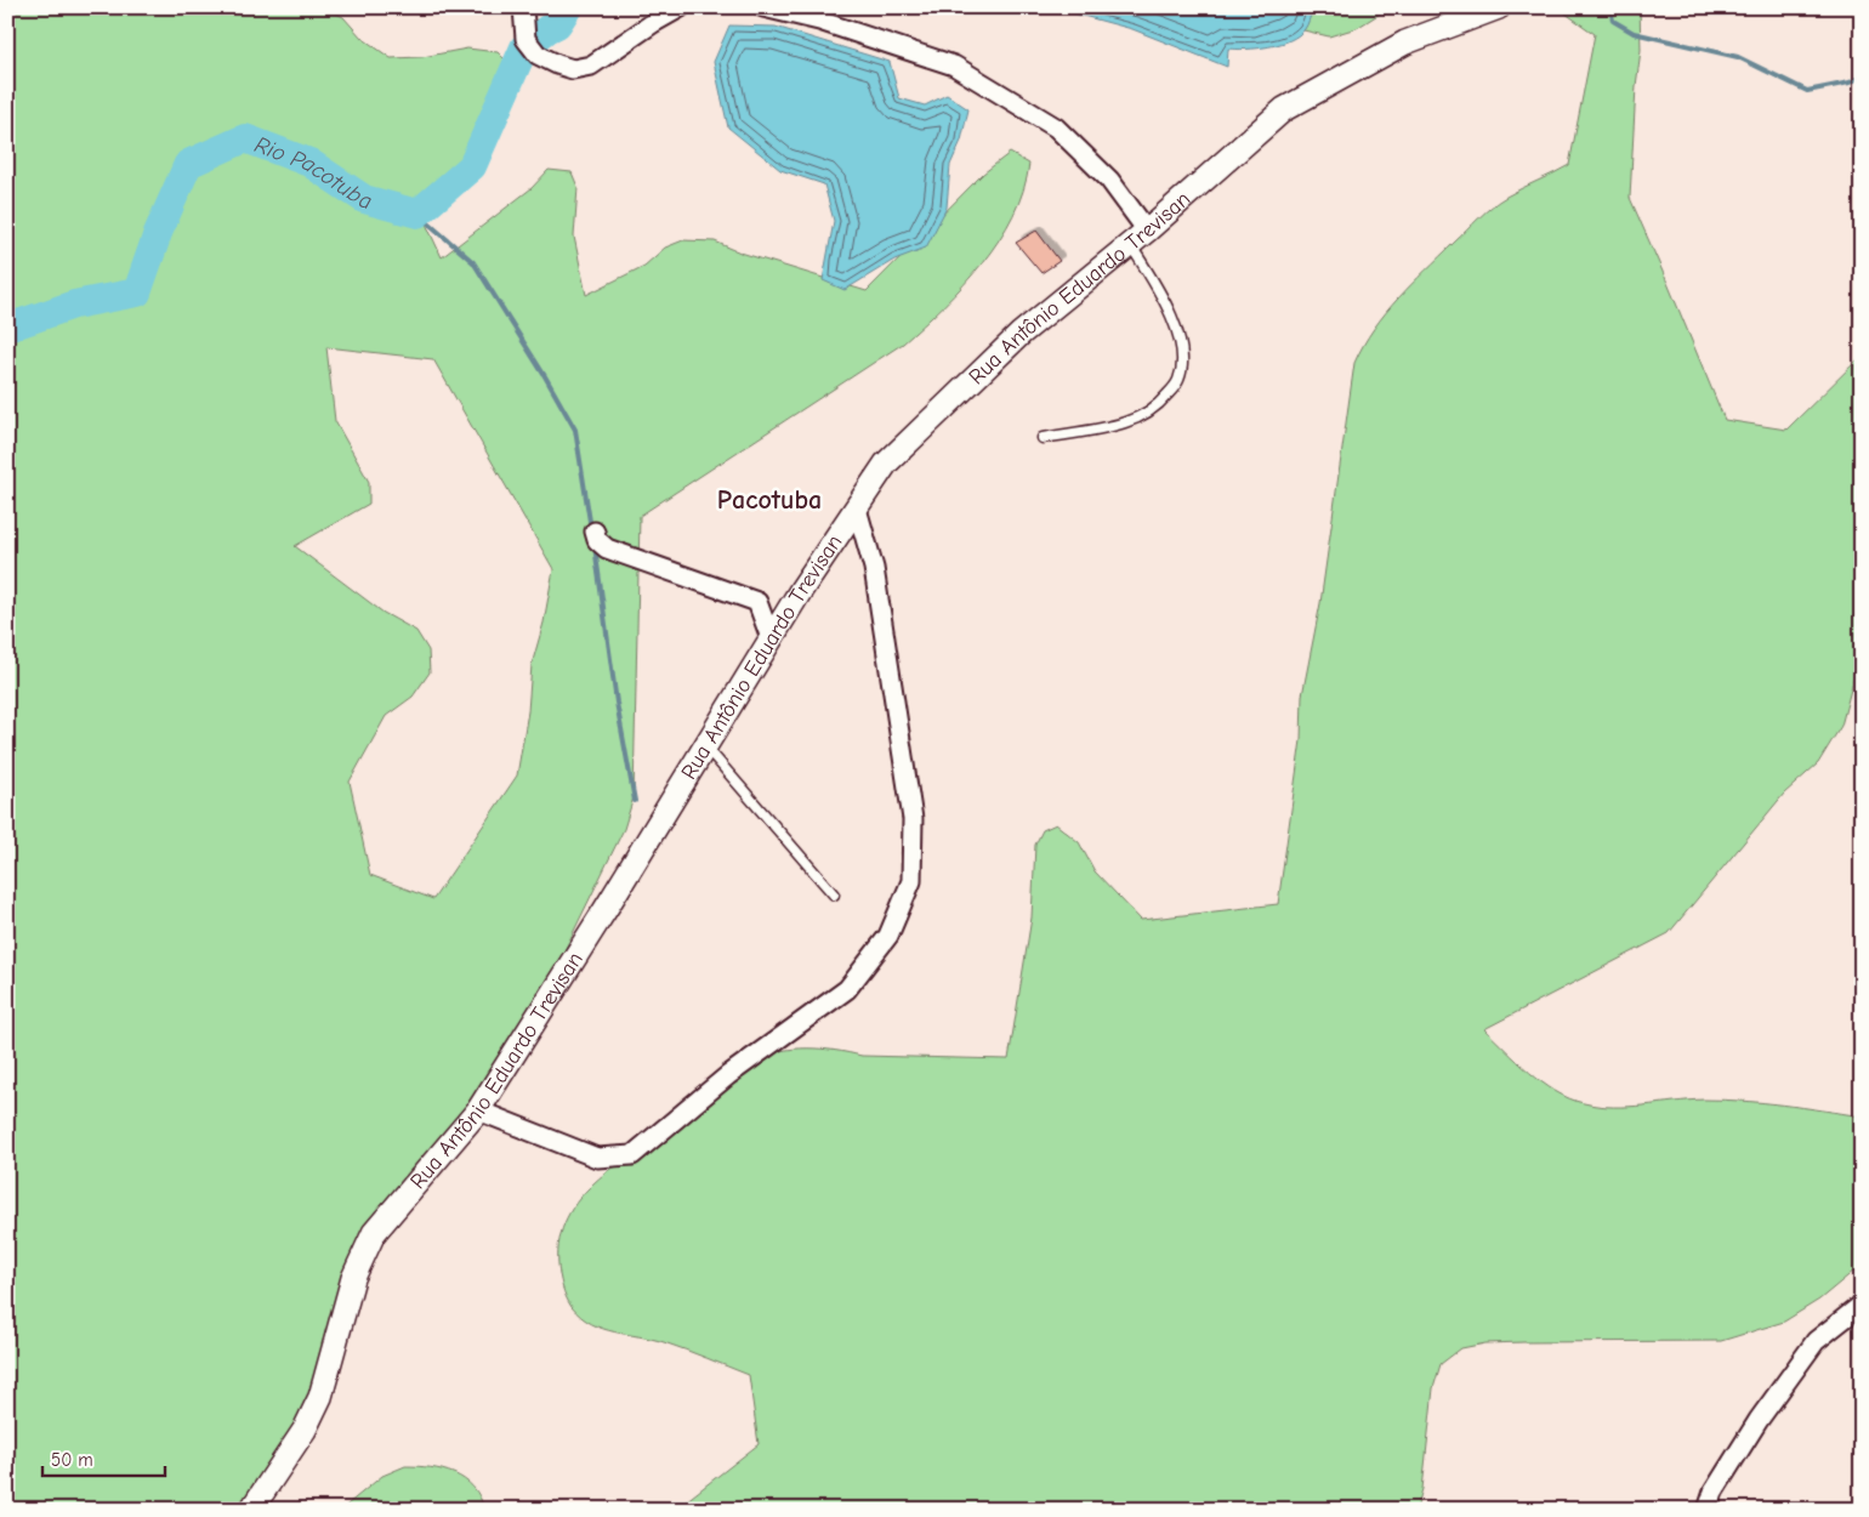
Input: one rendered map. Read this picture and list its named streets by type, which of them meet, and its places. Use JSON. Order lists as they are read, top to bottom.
{
  "streets": {
    "street": ["Rua Antônio Eduardo Trevisan"]
  },
  "districts": ["Pacotuba"],
  "water": ["Rio Pacotuba"],
  "scale_bar": "50 m"
}
